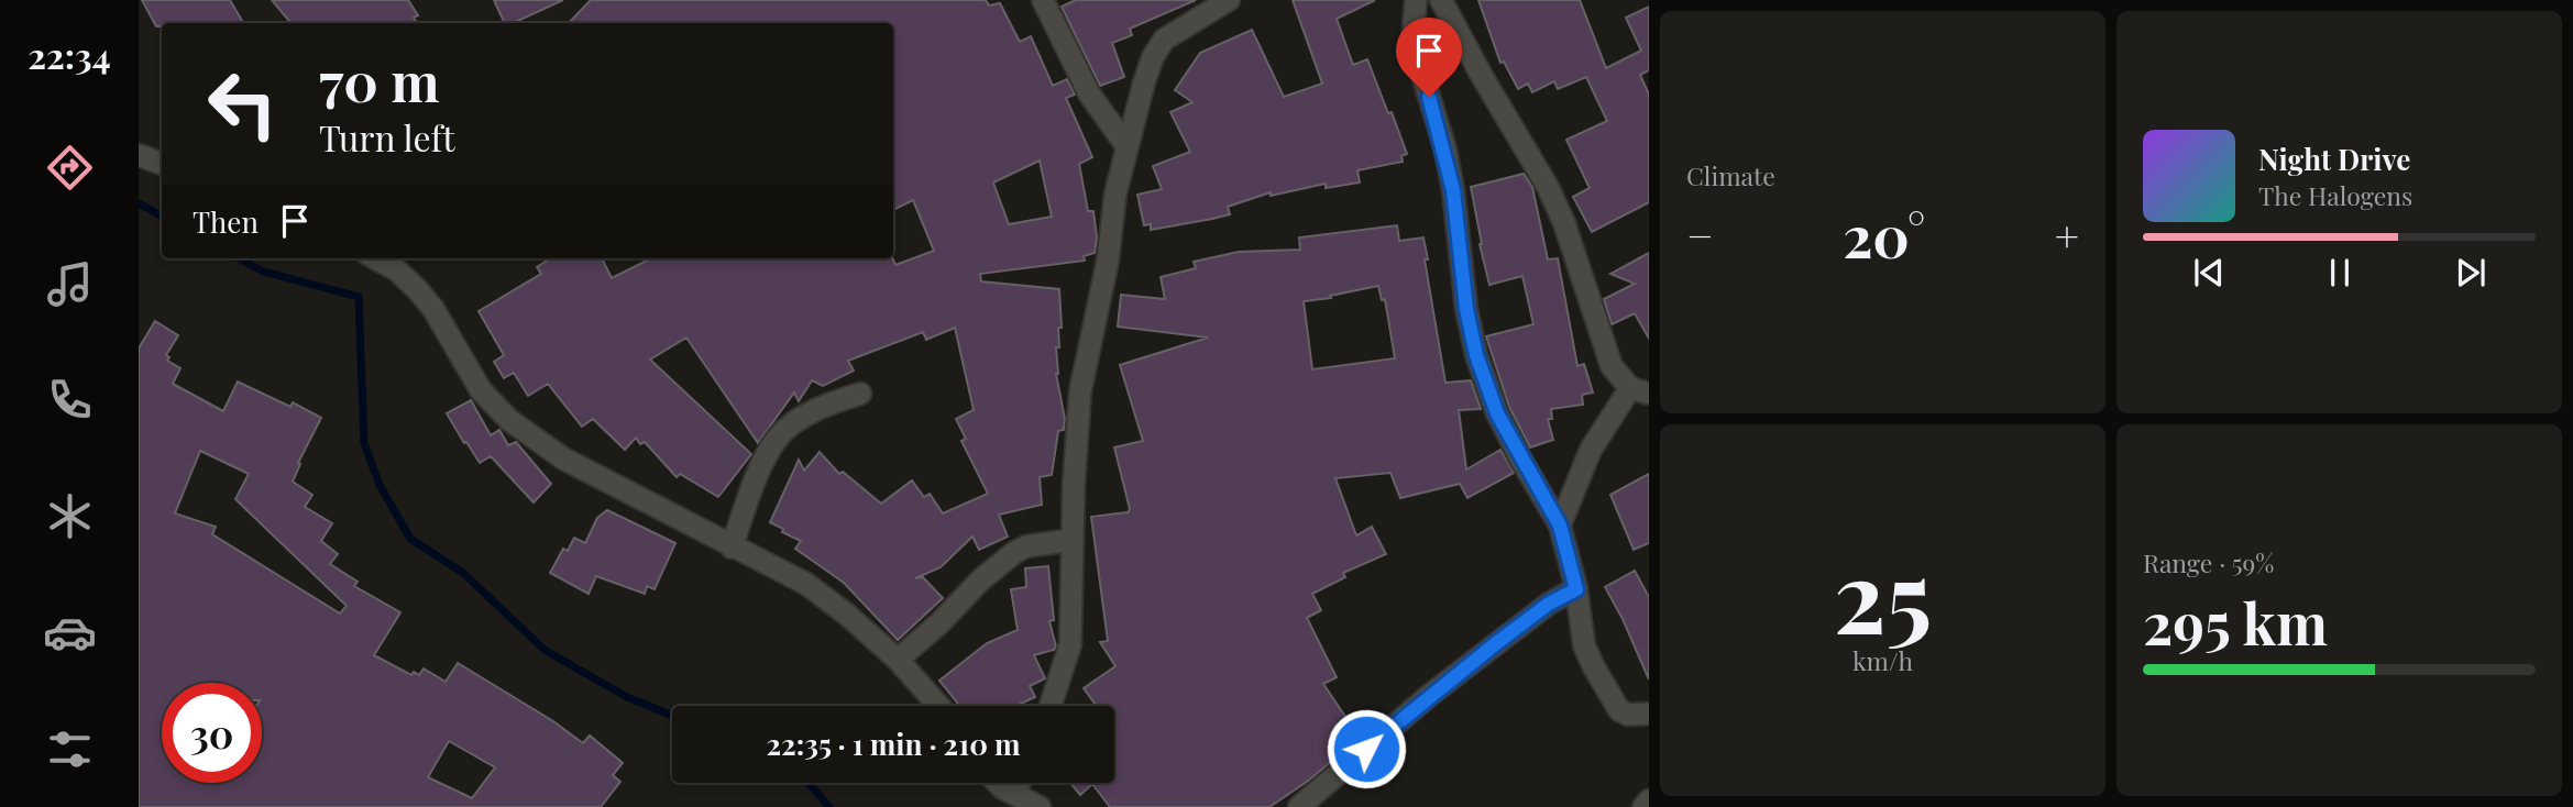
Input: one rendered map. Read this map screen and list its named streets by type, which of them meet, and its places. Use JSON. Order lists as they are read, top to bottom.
{
  "page": {
    "tabs": "22:34",
    "tile": [
      "Climate",
      ["25", "km/h"],
      ["Range · 59%", "295 km"]
    ],
    "turn": ["70 m", "Turn left"],
    "song": ["Night Drive", "The Halogens"],
    "then": "Then",
    "heat": ["−", "20°", "+"],
    "limit": "30",
    "trip": "22:35 · 1 min · 210 m"
  }
}
